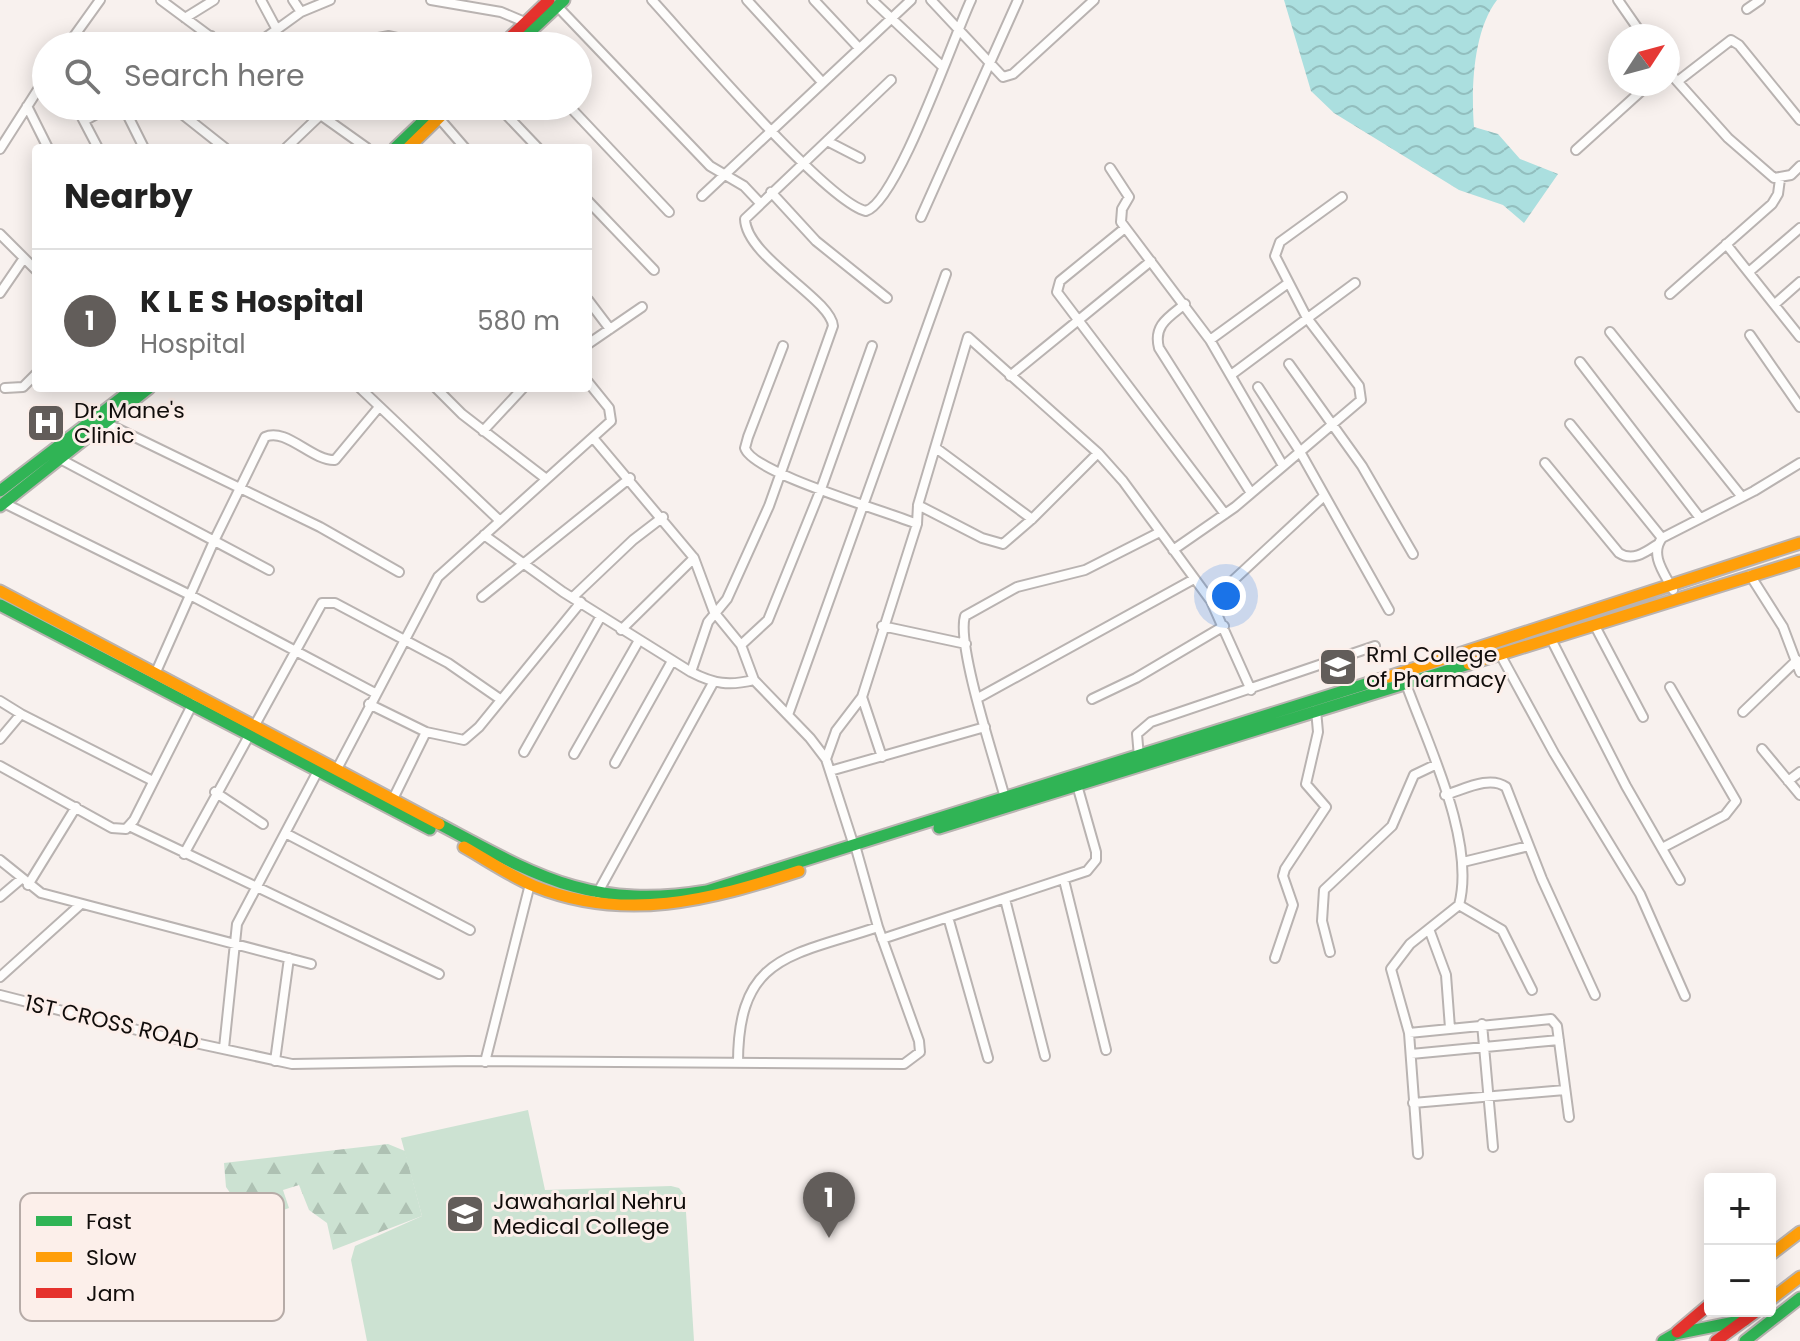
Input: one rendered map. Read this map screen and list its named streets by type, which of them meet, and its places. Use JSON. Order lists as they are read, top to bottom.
{
  "streets": {
    "street": ["1ST CROSS ROAD"]
  },
  "places": {
    "hospital": ["Dr. Mane's Clinic"],
    "school or university": ["Rml College of Pharmacy", "Jawaharlal Nehru Medical College"]
  },
  "legend": ["Fast", "Slow", "Jam"],
  "north": "top right",
  "page": {
    "search": "Search here",
    "heading": "Nearby",
    "list": [
      {
        "mark": "1",
        "name": "K L E S Hospital",
        "note": "Hospital",
        "value": "580 m"
      }
    ],
    "pins": "1",
    "map_buttons": ["+", "−"]
  }
}
